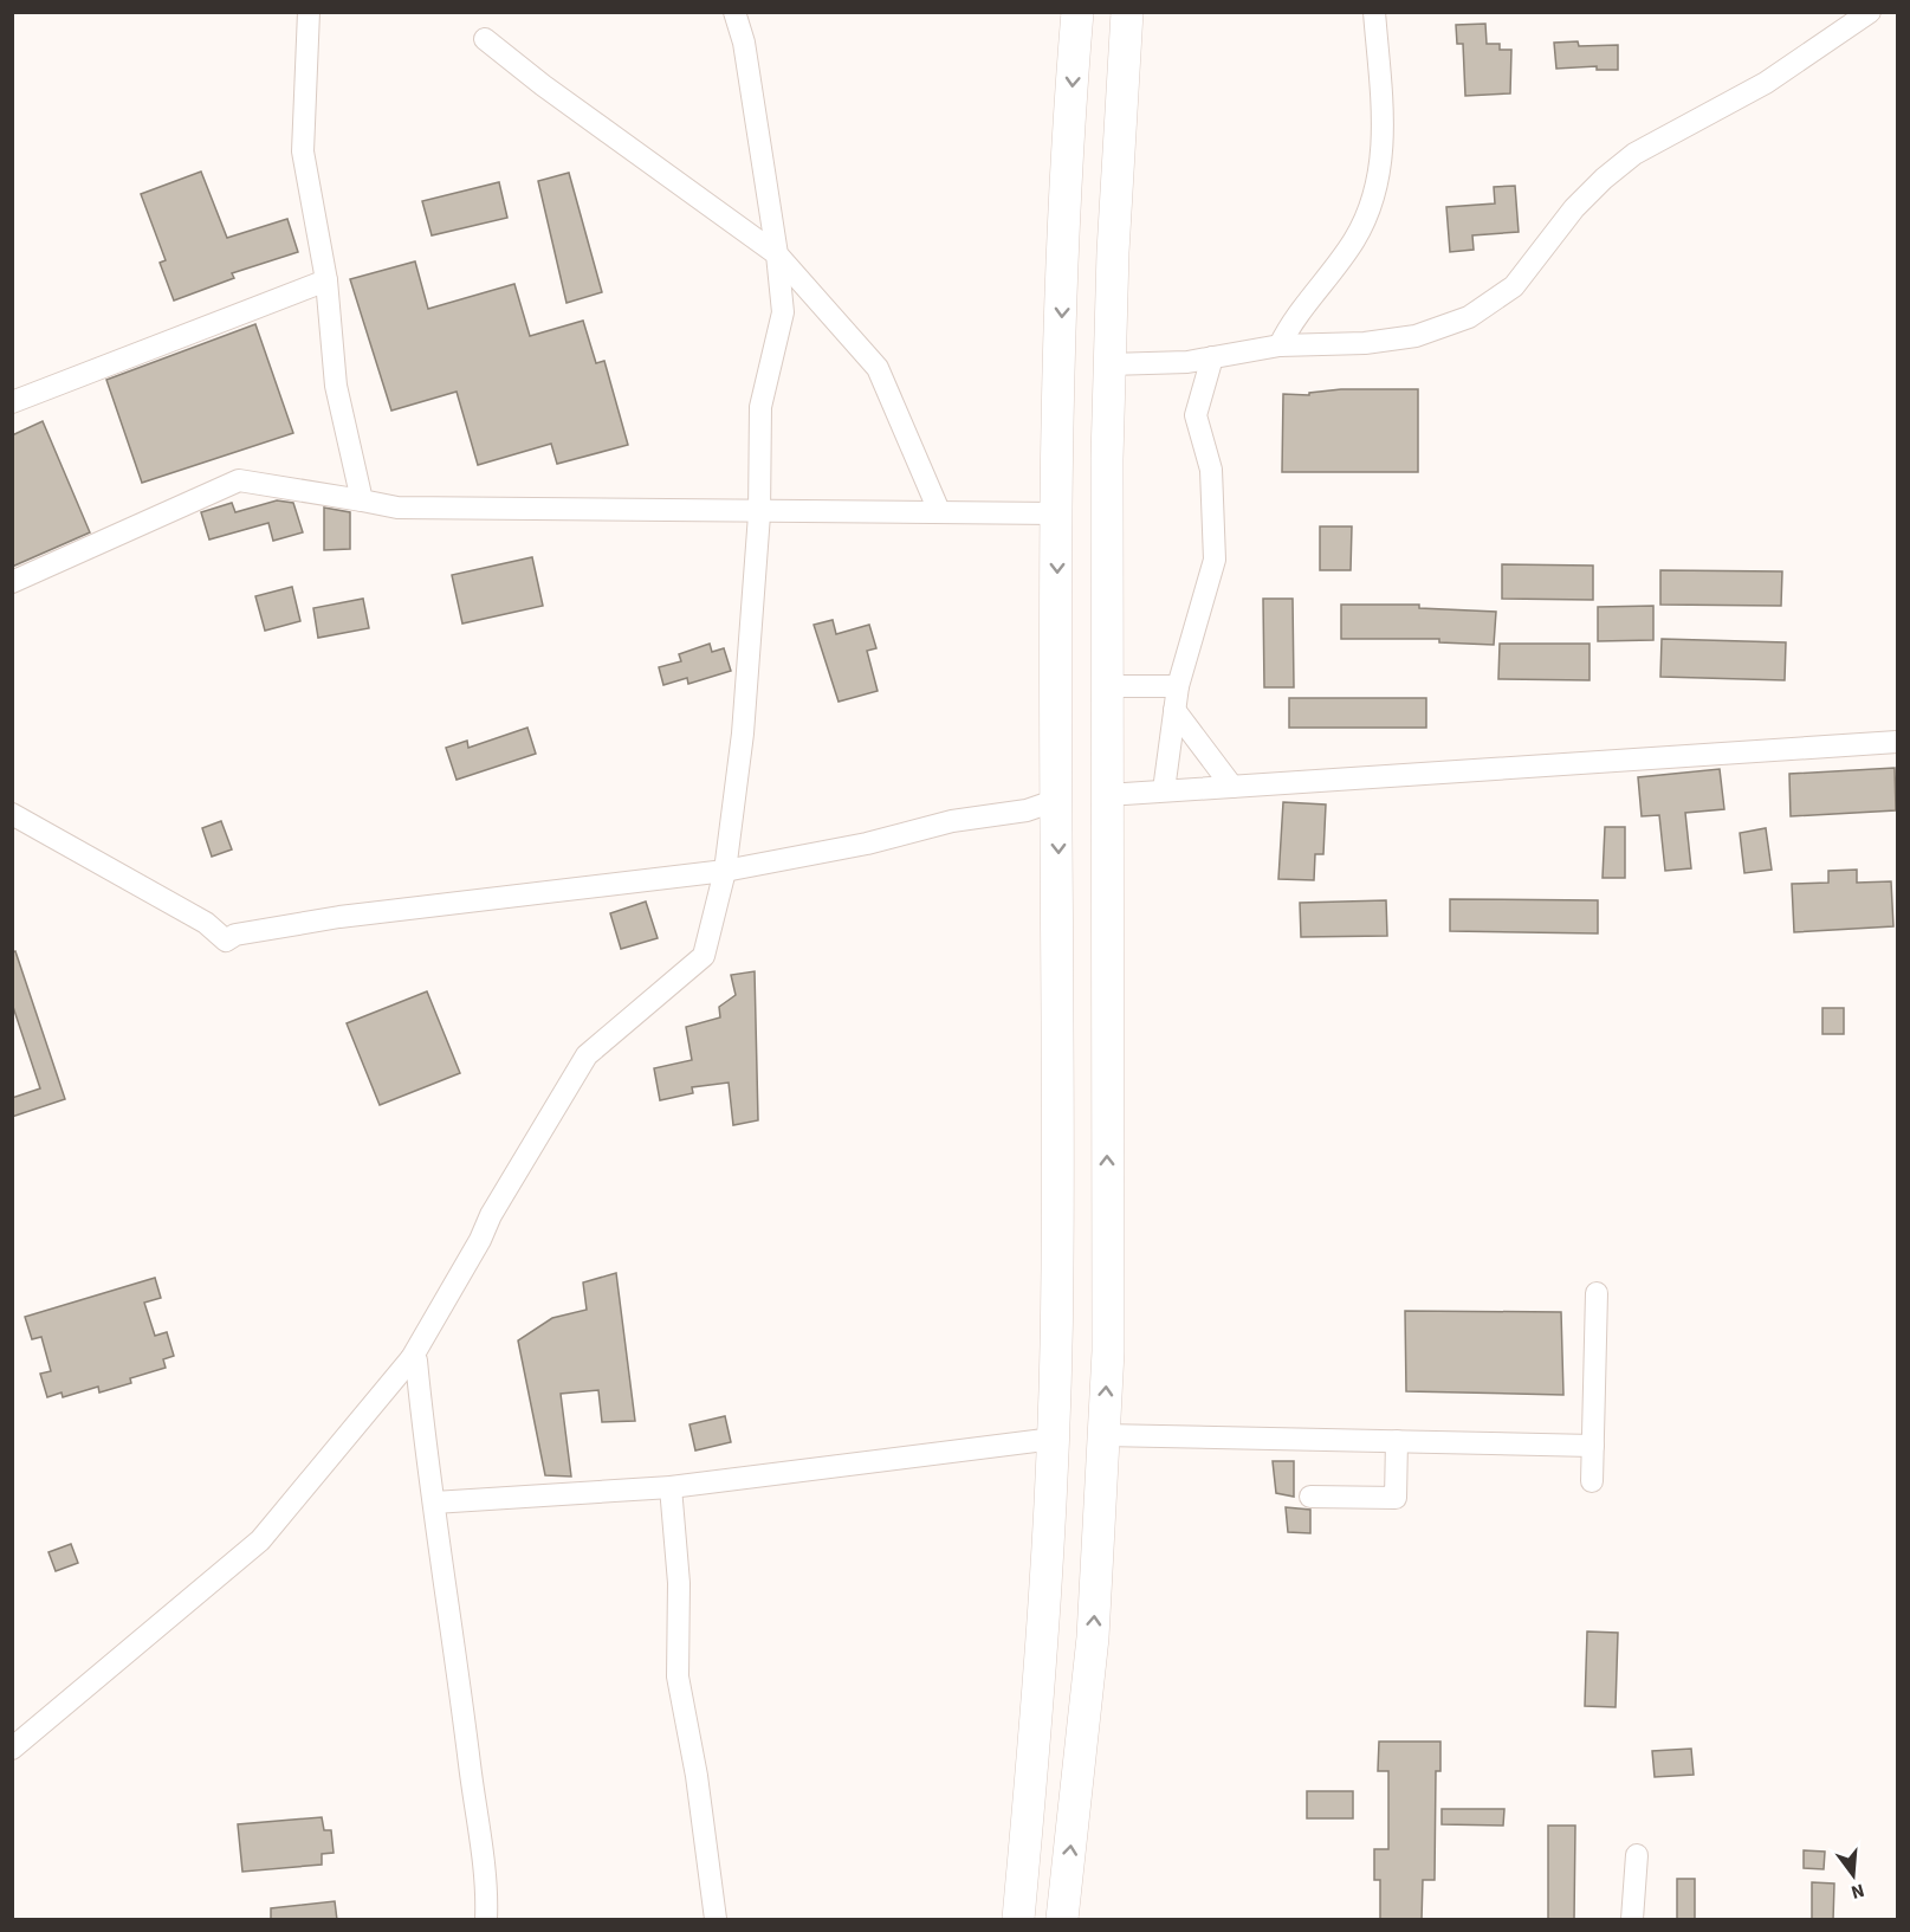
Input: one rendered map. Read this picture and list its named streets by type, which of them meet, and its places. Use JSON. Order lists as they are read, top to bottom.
{
  "north": "bottom"
}
